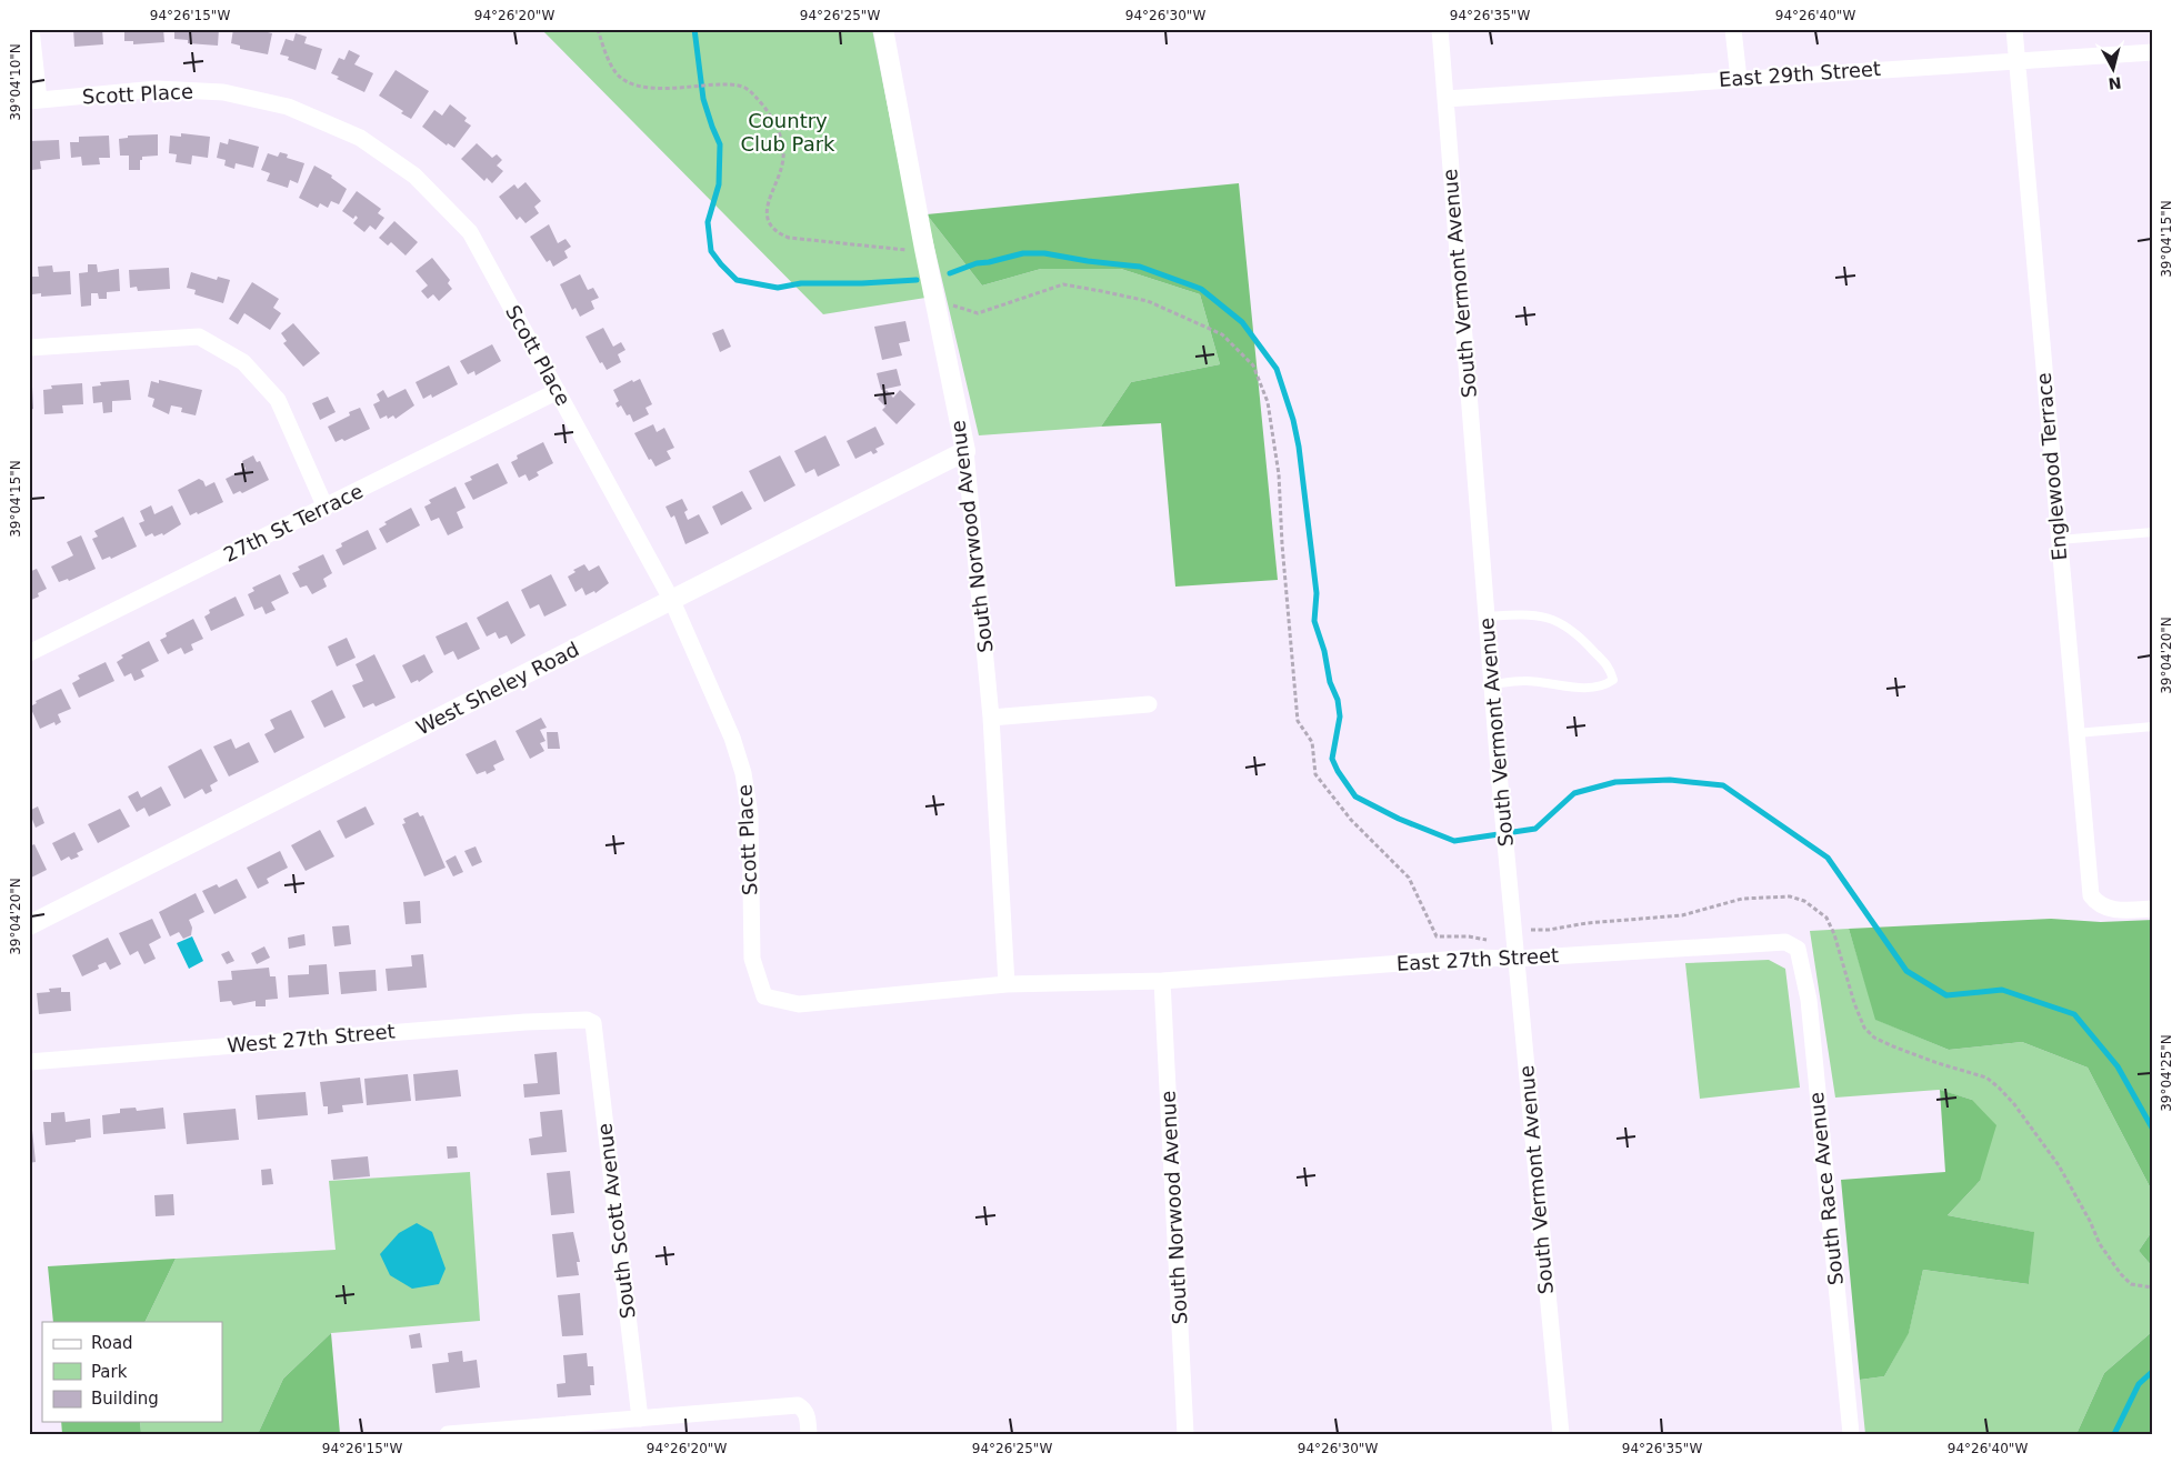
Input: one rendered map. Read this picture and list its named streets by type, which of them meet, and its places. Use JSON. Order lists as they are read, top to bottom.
{
  "streets": {
    "street": [
      "East 29th Street",
      "Scott Place",
      "South Vermont Avenue",
      "Englewood Terrace",
      "27th St Terrace",
      "South Norwood Avenue",
      "West Sheley Road",
      "East 27th Street",
      "West 27th Street",
      "South Race Avenue",
      "South Scott Avenue"
    ]
  },
  "crossings": [
    ["East 29th Street", "South Vermont Avenue"],
    ["East 29th Street", "Englewood Terrace"],
    ["Scott Place", "27th St Terrace"],
    ["Scott Place", "West Sheley Road"],
    ["Scott Place", "East 27th Street"],
    ["South Vermont Avenue", "East 27th Street"],
    ["South Norwood Avenue", "West Sheley Road"],
    ["South Norwood Avenue", "East 27th Street"],
    ["East 27th Street", "South Race Avenue"],
    ["West 27th Street", "South Scott Avenue"]
  ],
  "parks": ["Country Club Park"],
  "legend": ["Road", "Park", "Building"],
  "north": "bottom",
  "coordinates": [
    "94°26'15\"W",
    "94°26'20\"W",
    "94°26'25\"W",
    "94°26'30\"W",
    "94°26'35\"W",
    "94°26'40\"W",
    "39°04'10\"N",
    "39°04'15\"N",
    "39°04'20\"N",
    "39°04'25\"N"
  ]
}
